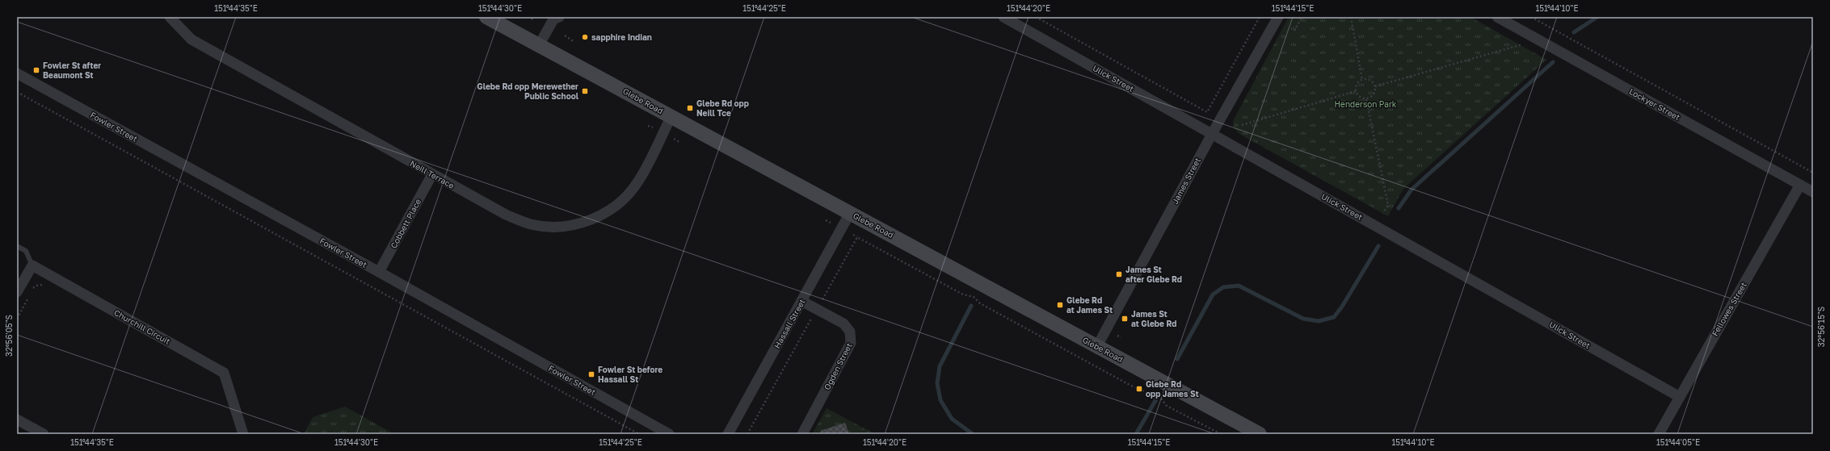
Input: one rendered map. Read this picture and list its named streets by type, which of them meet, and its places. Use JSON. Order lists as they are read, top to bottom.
{
  "streets": {
    "main road": ["Glebe Road"],
    "street": [
      "Ulick Street",
      "Lockyer Street",
      "Fowler Street",
      "Neill Terrace",
      "James Street",
      "Cobbett Place",
      "Fellowes Street",
      "Hassall Street",
      "Churchill Circuit",
      "Ogden Street"
    ]
  },
  "crossings": [
    ["Ulick Street", "James Street"],
    ["Ulick Street", "Fellowes Street"],
    ["Glebe Road", "Neill Terrace"],
    ["Glebe Road", "James Street"],
    ["Glebe Road", "Hassall Street"],
    ["Lockyer Street", "Fellowes Street"],
    ["Fowler Street", "Cobbett Place"],
    ["Neill Terrace", "Cobbett Place"],
    ["Hassall Street", "Ogden Street"]
  ],
  "parks": ["Henderson Park"],
  "places": {
    "other": ["sapphire Indian"],
    "transit": [
      "Fowler St after Beaumont St",
      "Glebe Rd opp Merewether Public School",
      "Glebe Rd opp Neill Tce",
      "James St after Glebe Rd",
      "Glebe Rd at James St",
      "James St at Glebe Rd",
      "Fowler St before Hassall St",
      "Glebe Rd opp James St"
    ]
  },
  "coordinates": [
    "151°44'35\"E",
    "151°44'30\"E",
    "151°44'25\"E",
    "151°44'20\"E",
    "151°44'15\"E",
    "151°44'10\"E",
    "32°56'15\"S",
    "32°56'05\"S",
    "151°44'05\"E"
  ]
}
